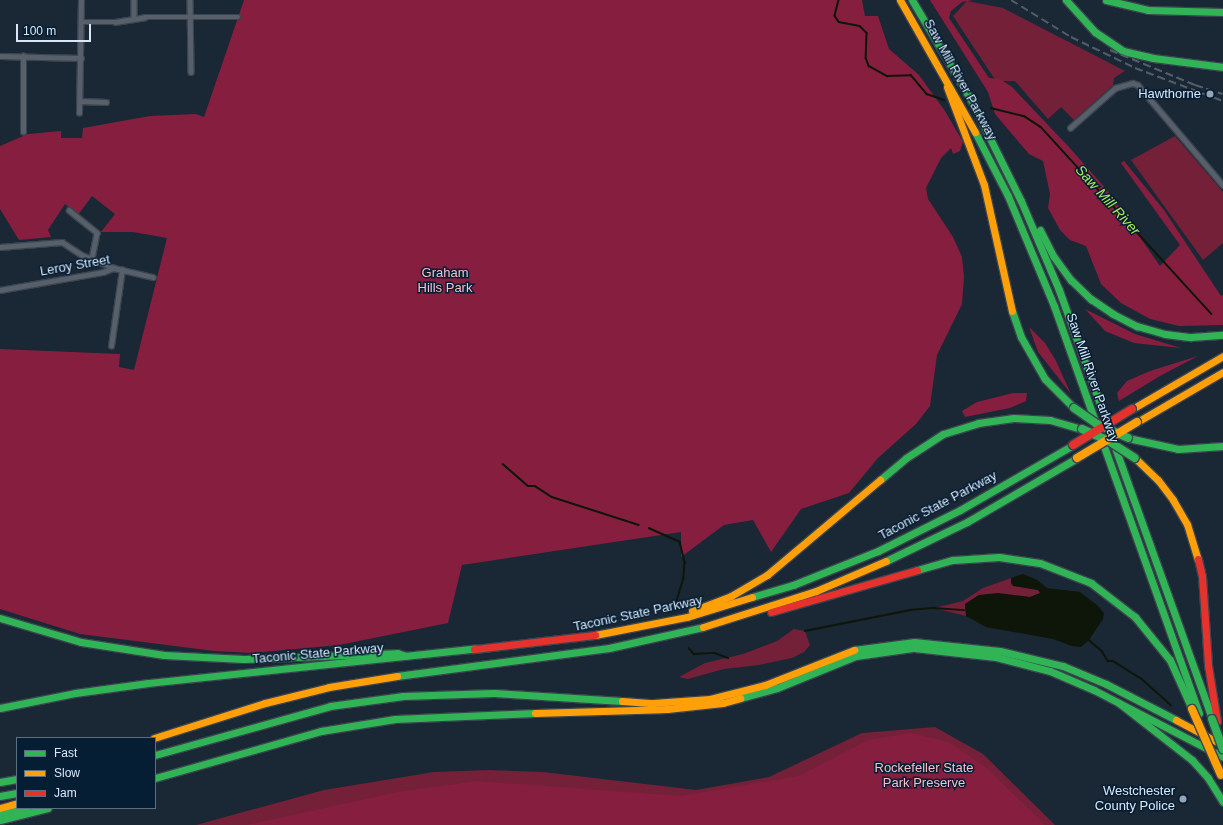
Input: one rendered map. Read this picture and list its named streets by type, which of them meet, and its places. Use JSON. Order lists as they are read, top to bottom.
{
  "streets": {
    "main road": ["Saw Mill River Parkway", "Taconic State Parkway"],
    "street": ["Leroy Street"]
  },
  "water": ["Saw Mill River"],
  "parks": ["Graham Hills Park", "Rockefeller State Park Preserve"],
  "places": ["Hawthorne", "Westchester County Police"],
  "legend": ["Fast", "Slow", "Jam"],
  "scale_bar": "100 m"
}
